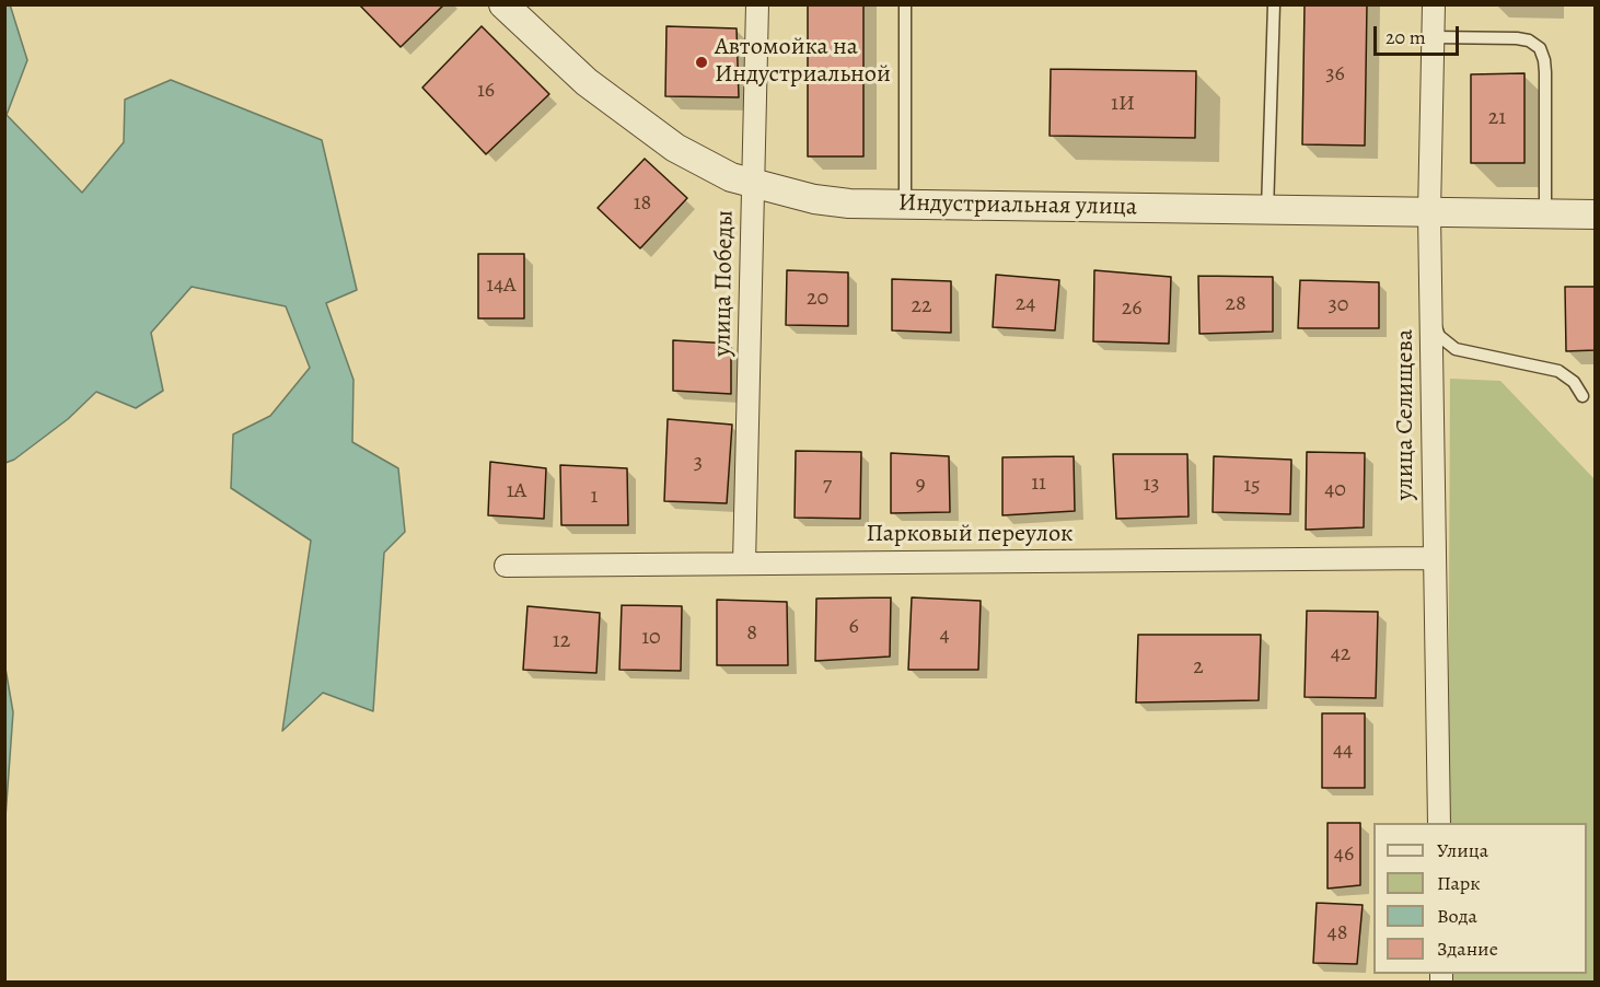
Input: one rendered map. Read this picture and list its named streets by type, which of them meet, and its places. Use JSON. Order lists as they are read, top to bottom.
{
  "streets": {
    "street": [
      "Индустриальная улица",
      "улица Победы",
      "улица Селищева",
      "Парковый переулок"
    ]
  },
  "crossings": [
    ["Индустриальная улица", "улица Победы"],
    ["Индустриальная улица", "улица Селищева"],
    ["улица Победы", "Парковый переулок"],
    ["улица Селищева", "Парковый переулок"]
  ],
  "places": ["Автомойка на Индустриальной"],
  "house_numbers": [
    "36",
    "16",
    "1И",
    "21",
    "18",
    "14А",
    "20",
    "24",
    "28",
    "30",
    "22",
    "26",
    "3",
    "11",
    "7",
    "9",
    "13",
    "15",
    "40",
    "1А",
    "1",
    "6",
    "8",
    "4",
    "10",
    "12",
    "42",
    "2",
    "44",
    "46",
    "48"
  ],
  "legend": [
    "Улица",
    "Парк",
    "Вода",
    "Здание"
  ],
  "scale_bar": "20 m"
}
